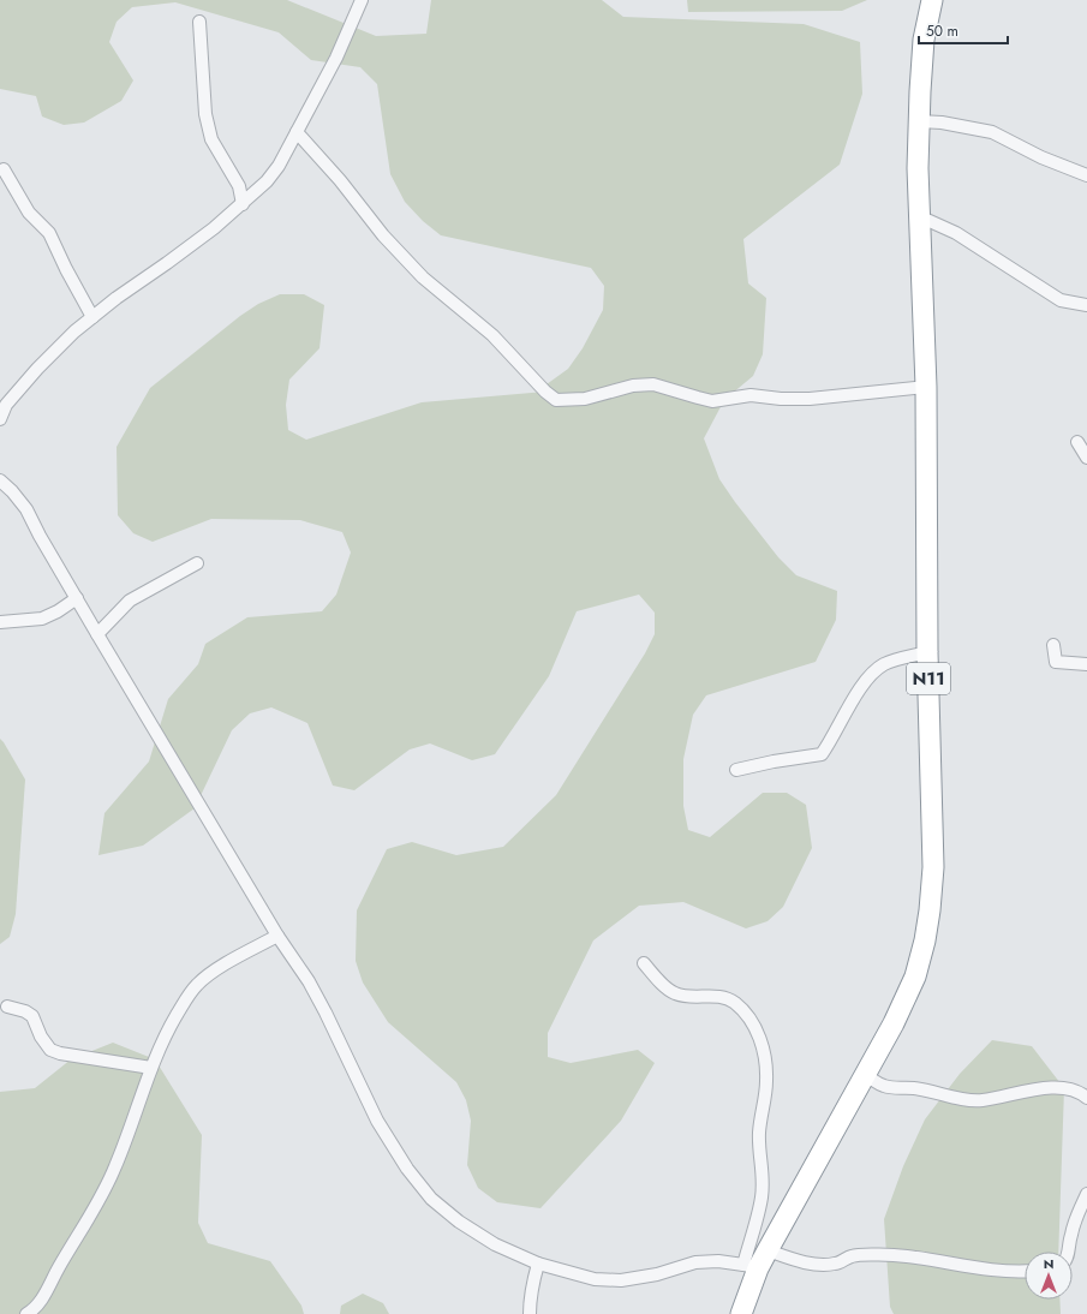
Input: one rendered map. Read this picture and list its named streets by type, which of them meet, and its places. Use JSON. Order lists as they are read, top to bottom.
{
  "streets": {
    "highway": ["N11"]
  },
  "scale_bar": "50 m",
  "north": "top"
}
